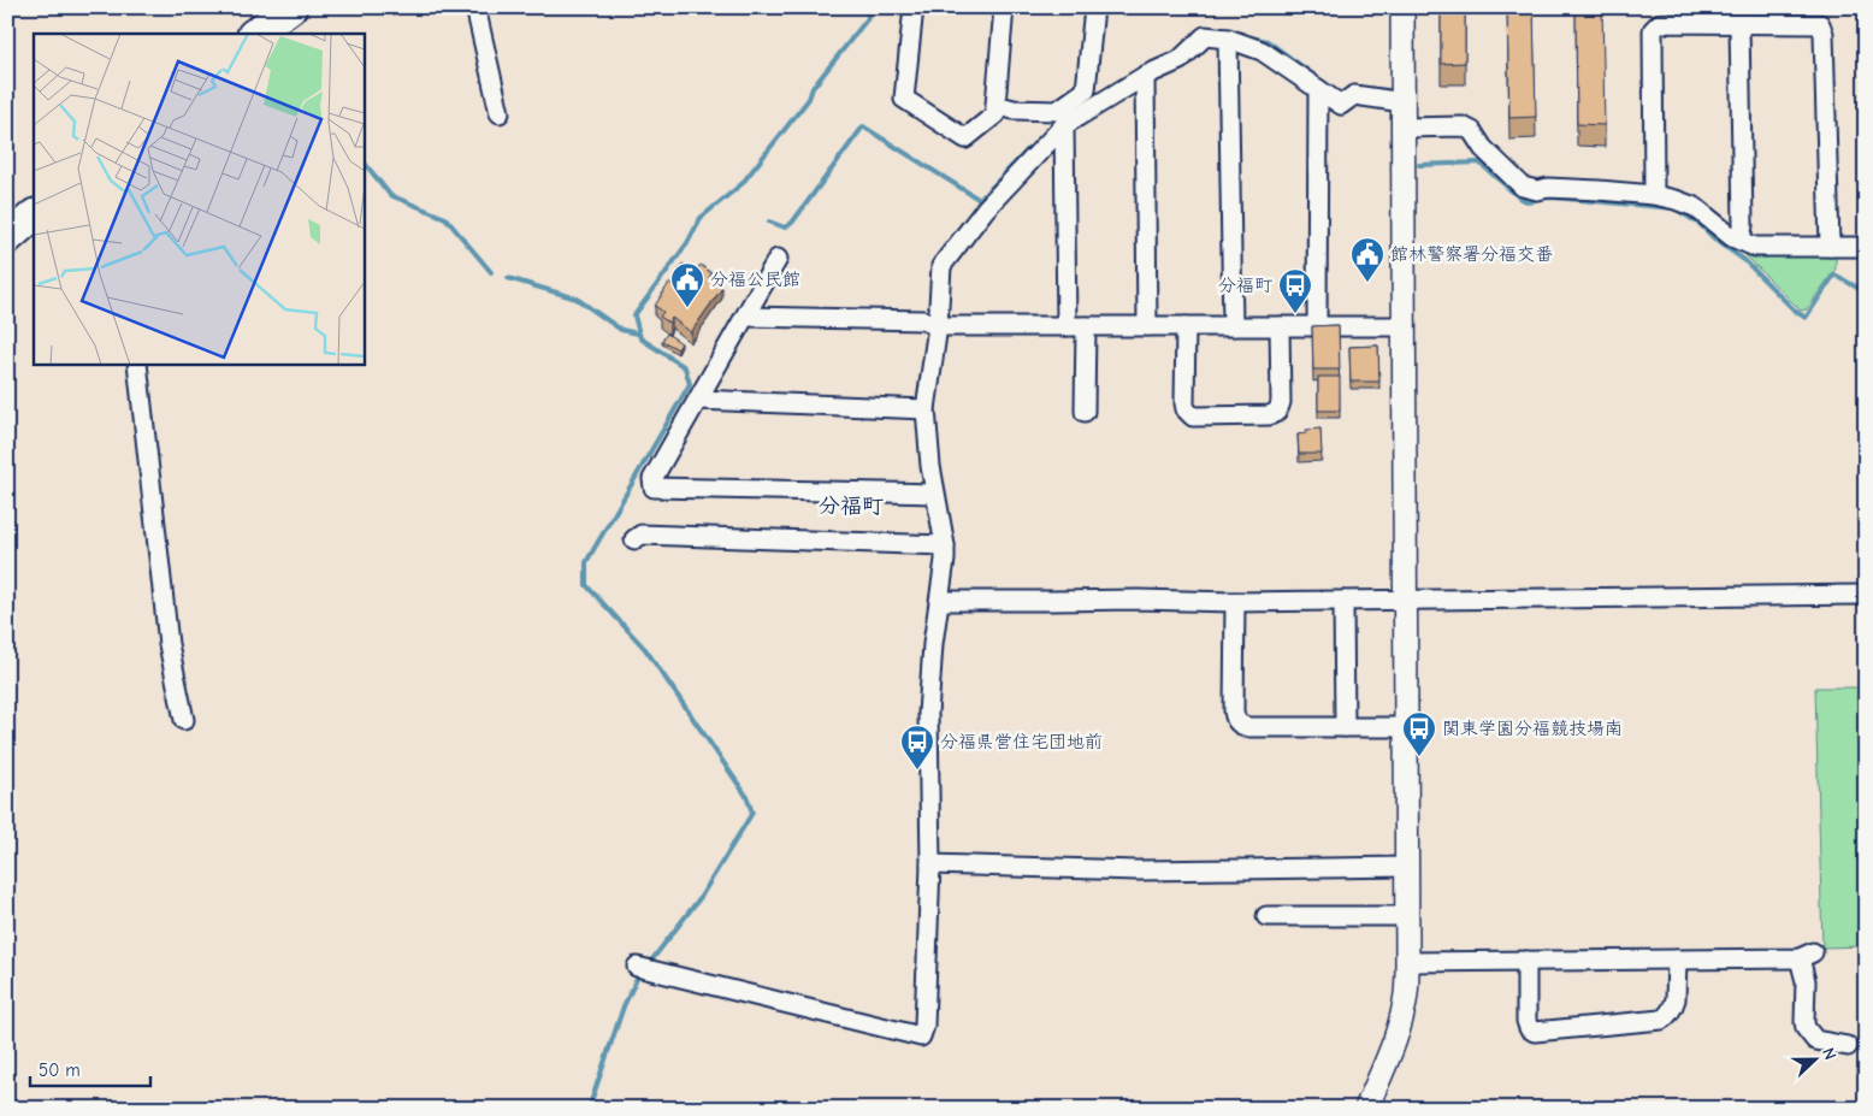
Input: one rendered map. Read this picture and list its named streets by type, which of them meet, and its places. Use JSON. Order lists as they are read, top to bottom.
{
  "districts": ["分福町"],
  "places": {
    "public building": ["館林警察署分福交番", "分福公民館"],
    "bus stop": ["分福町", "関東学園分福競技場南", "分福県営住宅団地前"]
  },
  "scale_bar": "50 m",
  "north": "right"
}
